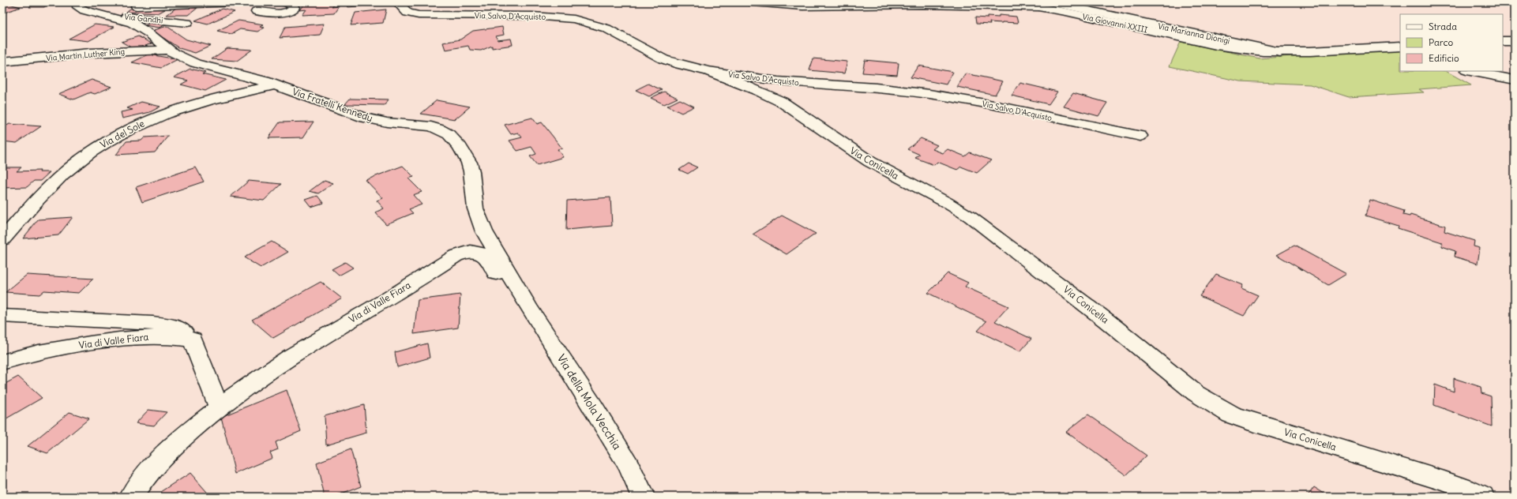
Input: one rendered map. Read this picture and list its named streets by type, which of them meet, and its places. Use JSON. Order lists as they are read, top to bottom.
{
  "streets": {
    "street": [
      "Via Salvo D'Acquisto",
      "Via Gandhi",
      "Via Giovanni XXIII",
      "Via Marianna Dionigi",
      "Via Martin Luther King",
      "Via Fratelli Kennedy",
      "Via del Sole",
      "Via Conicella",
      "Via di Valle Fiara",
      "Via della Mola Vecchia"
    ]
  },
  "crossings": [
    ["Via Salvo D'Acquisto", "Via Conicella"],
    ["Via Gandhi", "Via Fratelli Kennedy"],
    ["Via Giovanni XXIII", "Via Marianna Dionigi"],
    ["Via Martin Luther King", "Via Fratelli Kennedy"],
    ["Via Fratelli Kennedy", "Via del Sole"],
    ["Via Fratelli Kennedy", "Via di Valle Fiara"],
    ["Via Fratelli Kennedy", "Via della Mola Vecchia"],
    ["Via di Valle Fiara", "Via della Mola Vecchia"]
  ],
  "legend": ["Strada", "Parco", "Edificio"]
}
